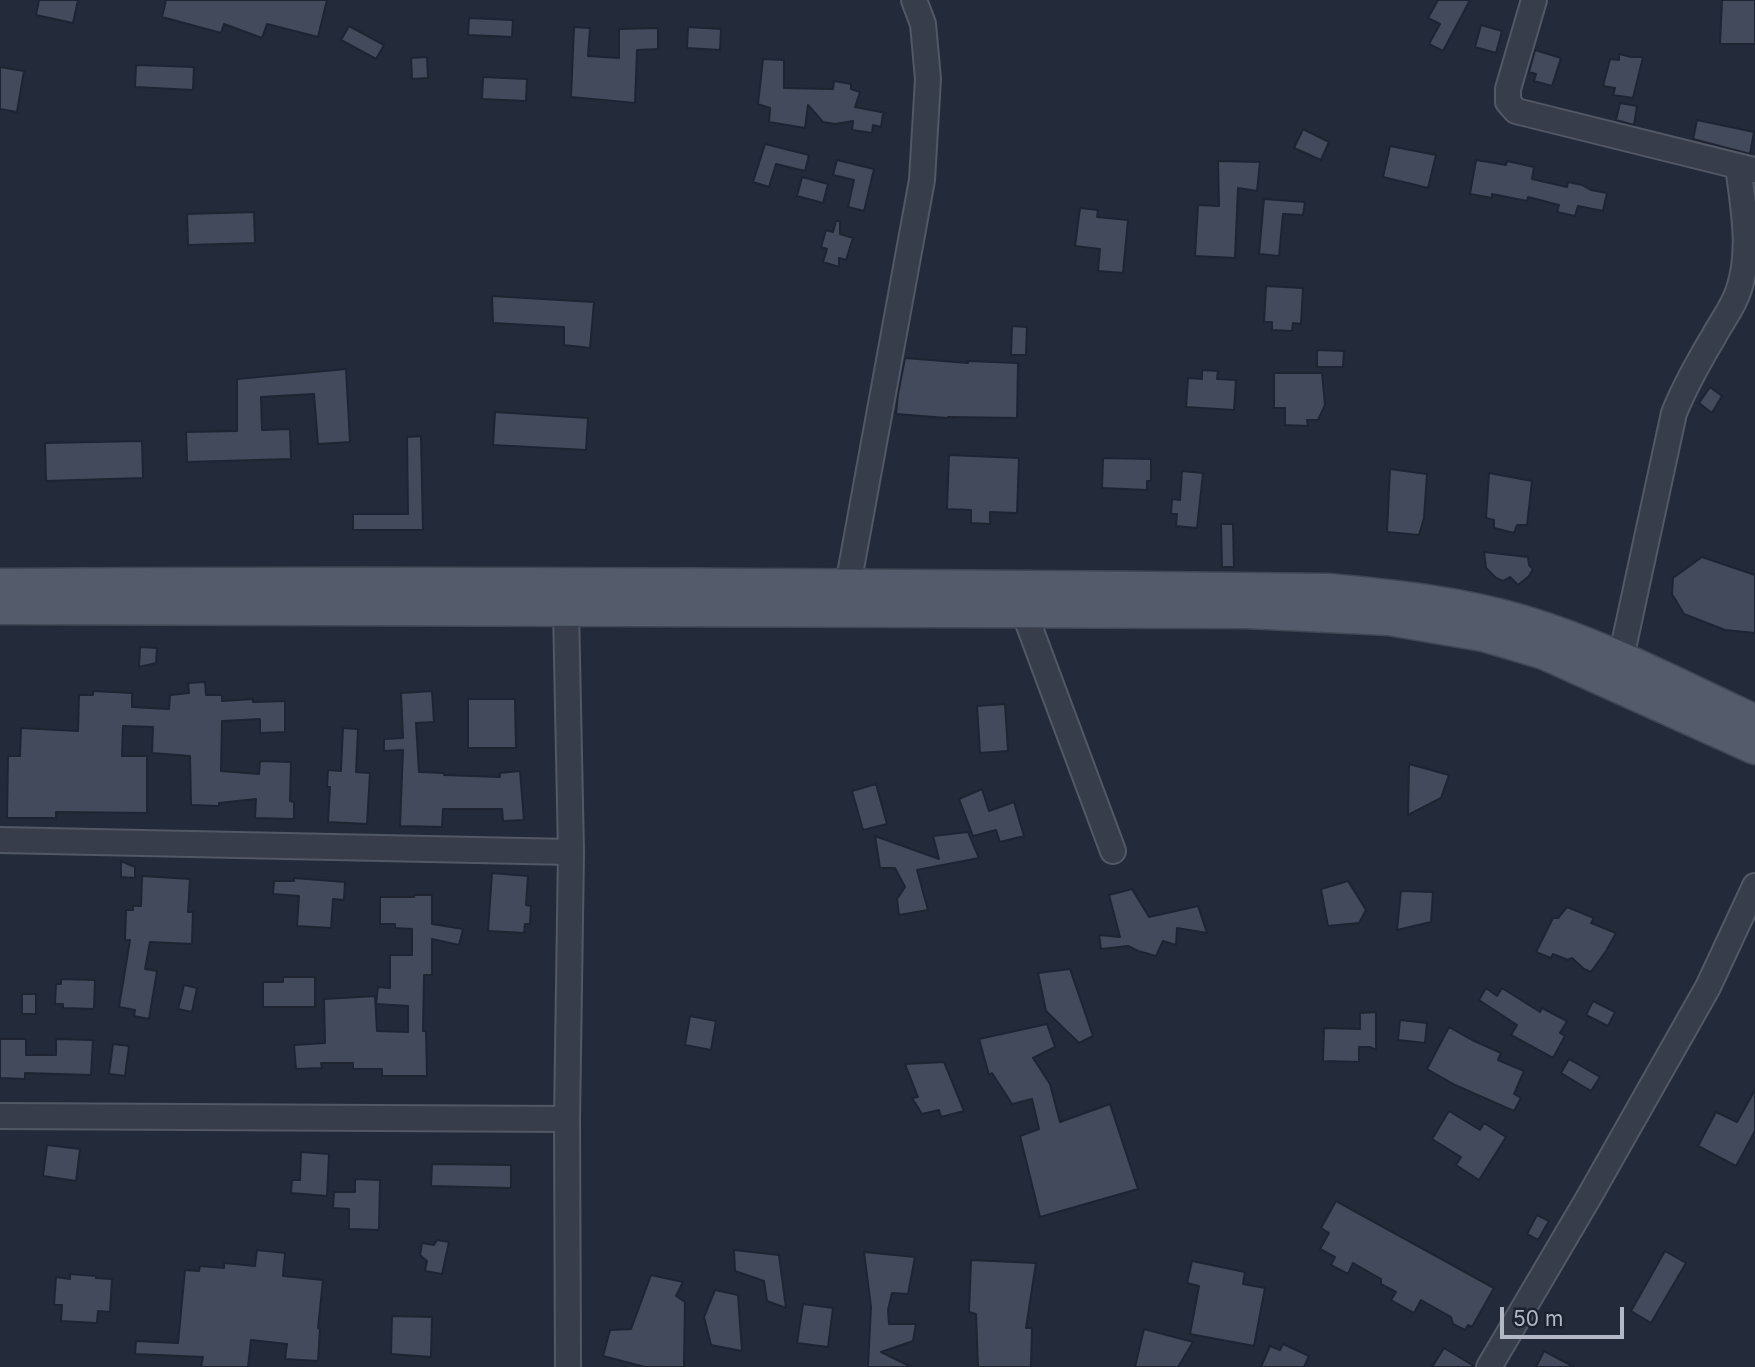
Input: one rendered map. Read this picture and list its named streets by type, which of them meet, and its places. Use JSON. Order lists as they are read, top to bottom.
{
  "scale_bar": "50 m"
}
